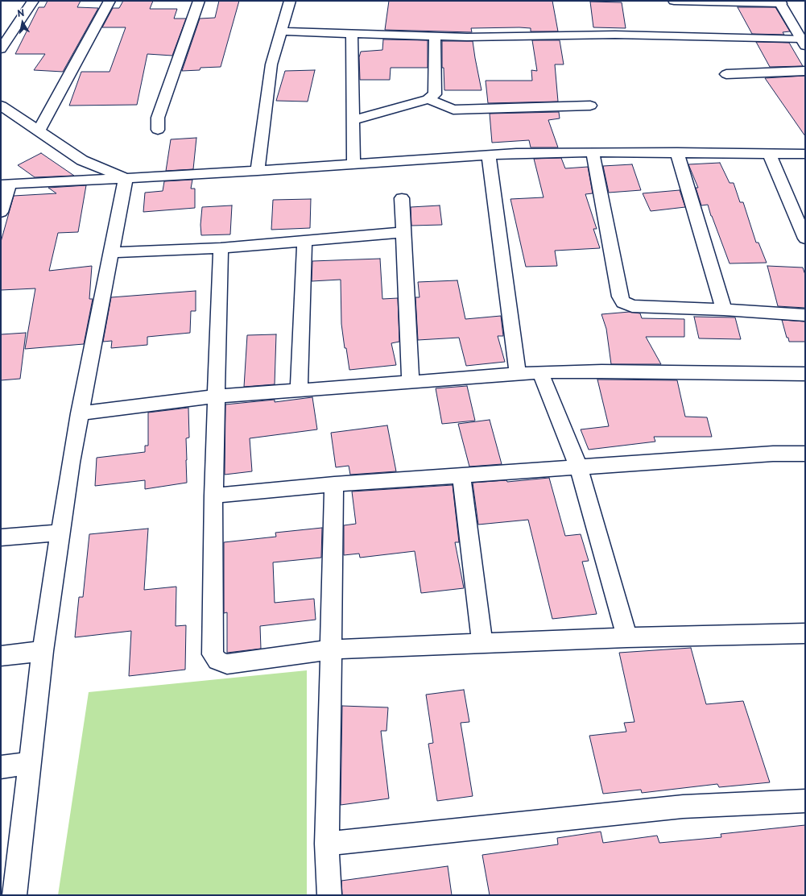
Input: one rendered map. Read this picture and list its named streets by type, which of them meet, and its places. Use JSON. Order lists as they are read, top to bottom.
{
  "north": "top"
}
